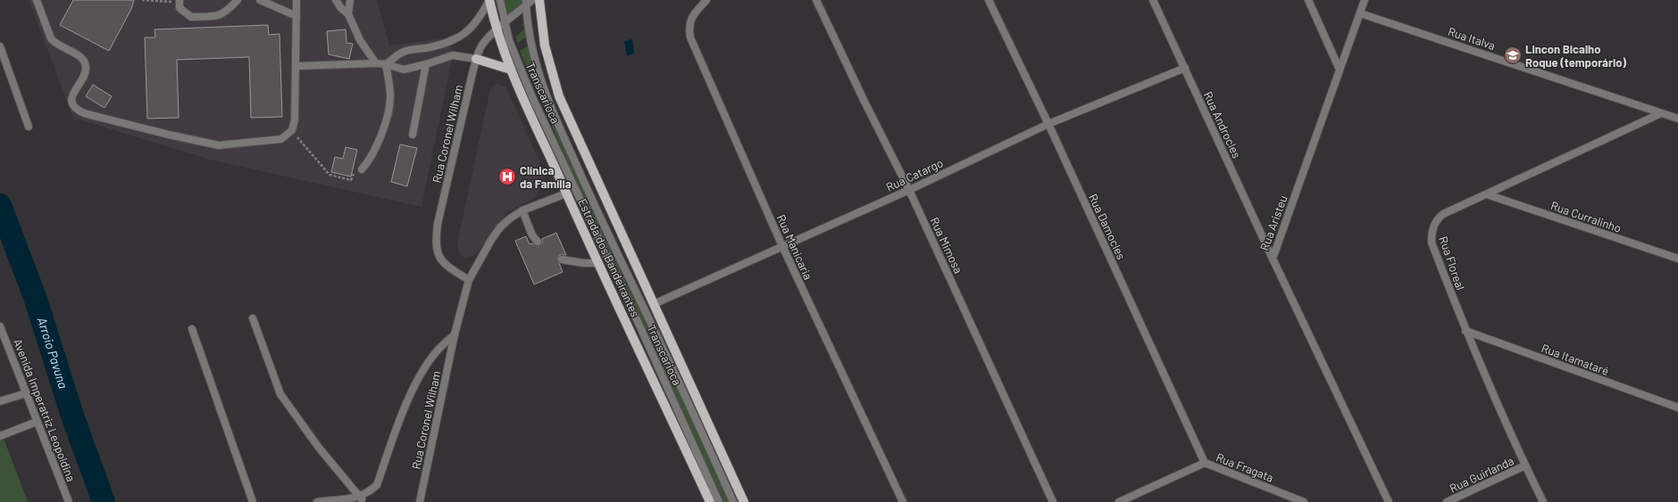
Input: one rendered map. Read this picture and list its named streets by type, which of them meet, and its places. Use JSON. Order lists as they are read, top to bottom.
{
  "streets": {
    "main road": ["Estrada dos Bandeirantes"],
    "street": [
      "Rua Italva",
      "Transcarioca",
      "Rua Androcles",
      "Rua Coronel Wilham",
      "Rua Catargo",
      "Rua Curralinho",
      "Rua Aristeu",
      "Rua Damocles",
      "Rua Mimosa",
      "Rua Manicaria",
      "Rua Floreal",
      "Rua Itamataré",
      "Avenida Imperatriz Leopoldina",
      "Rua Fragata",
      "Rua Guirlanda"
    ]
  },
  "crossings": [
    ["Rua Italva", "Rua Aristeu"],
    ["Rua Italva", "Rua Floreal"],
    ["Transcarioca", "Rua Coronel Wilham"],
    ["Rua Androcles", "Rua Catargo"],
    ["Rua Androcles", "Rua Aristeu"],
    ["Rua Coronel Wilham", "Estrada dos Bandeirantes"],
    ["Rua Catargo", "Rua Damocles"],
    ["Rua Catargo", "Rua Mimosa"],
    ["Rua Catargo", "Rua Manicaria"],
    ["Rua Catargo", "Estrada dos Bandeirantes"],
    ["Rua Curralinho", "Rua Floreal"],
    ["Rua Damocles", "Rua Fragata"],
    ["Rua Floreal", "Rua Itamataré"],
    ["Rua Floreal", "Rua Guirlanda"]
  ],
  "water": ["Arroio Pavuna"],
  "places": {
    "school or university": ["Lincon Bicalho Roque (temporário)"],
    "hospital": ["Clínica da Família"]
  }
}
